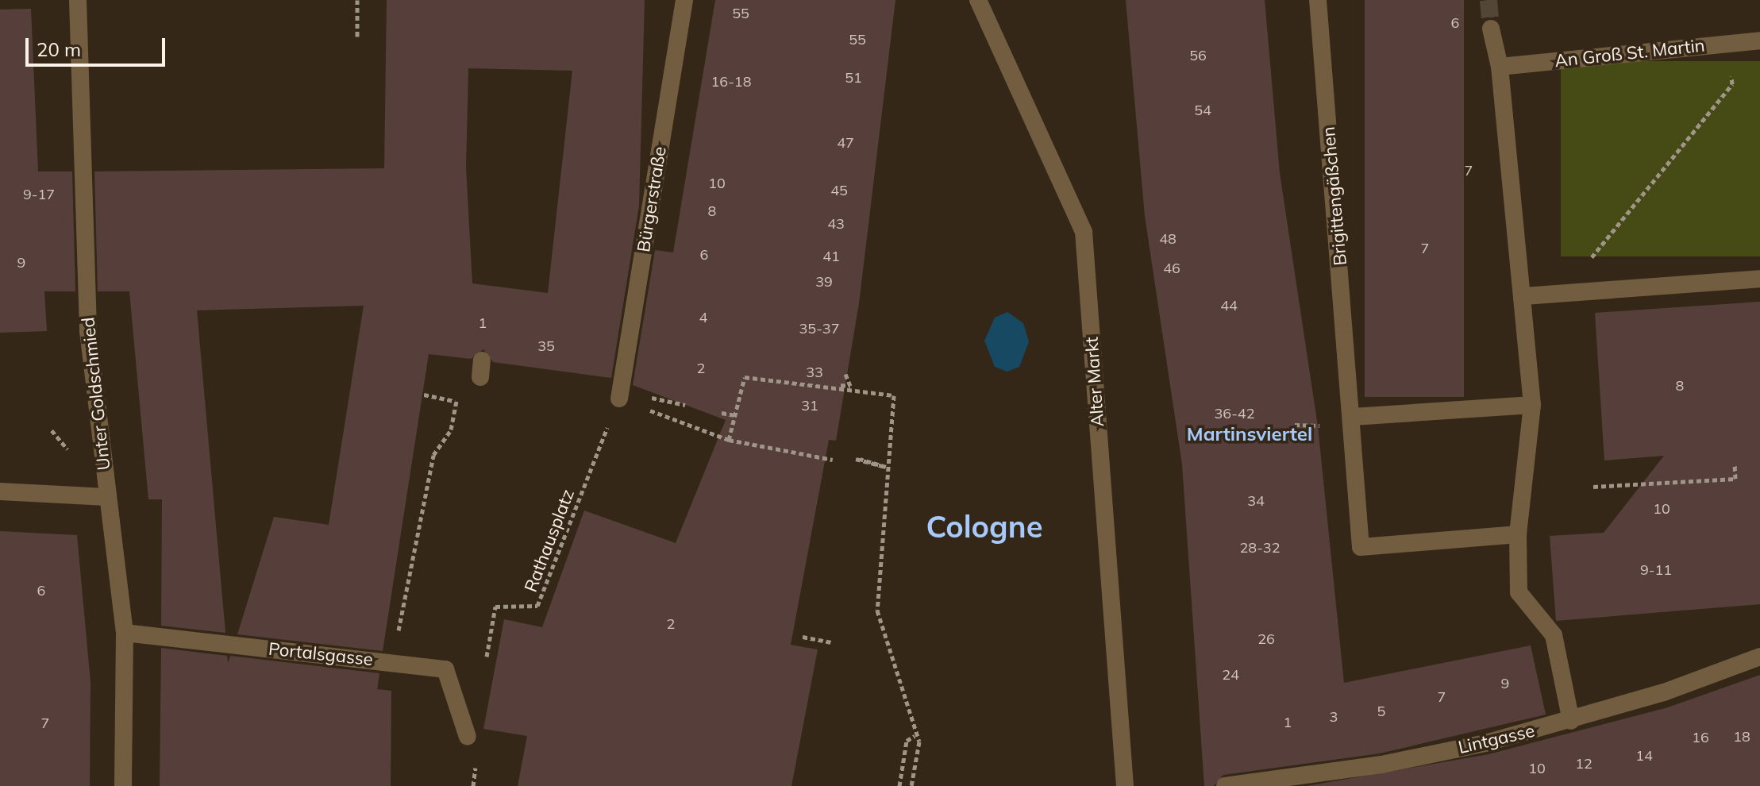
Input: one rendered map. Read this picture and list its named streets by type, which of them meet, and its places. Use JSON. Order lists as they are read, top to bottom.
{
  "streets": {
    "street": [
      "An Groß St. Martin",
      "Brigittengäßchen",
      "Bürgerstraße",
      "Alter Markt",
      "Unter Goldschmied",
      "Portalsgasse",
      "Lintgasse"
    ],
    "path": ["Rathausplatz"]
  },
  "crossings": [
    ["Bürgerstraße", "Rathausplatz"],
    ["Unter Goldschmied", "Portalsgasse"]
  ],
  "districts": ["Martinsviertel", "Cologne"],
  "house_numbers": [
    "55",
    "6",
    "55",
    "56",
    "51",
    "16-18",
    "54",
    "47",
    "7",
    "10",
    "45",
    "9-17",
    "8",
    "43",
    "48",
    "7",
    "6",
    "41",
    "9",
    "46",
    "39",
    "44",
    "4",
    "1",
    "35-37",
    "35",
    "2",
    "33",
    "8",
    "31",
    "36-42",
    "34",
    "10",
    "28-32",
    "9-11",
    "6",
    "2",
    "26",
    "24",
    "9",
    "7",
    "5",
    "3",
    "1",
    "7",
    "18",
    "16",
    "14",
    "12",
    "10"
  ],
  "scale_bar": "20 m"
}
